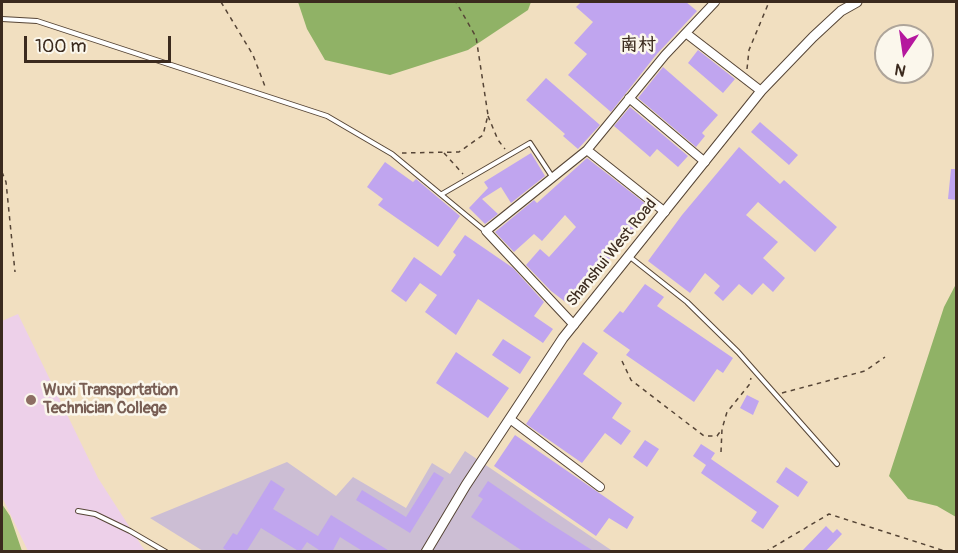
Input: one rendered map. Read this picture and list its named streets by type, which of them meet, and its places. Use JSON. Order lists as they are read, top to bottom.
{
  "streets": {
    "street": ["Shanshui West Road"]
  },
  "districts": ["南村"],
  "places": ["Wuxi Transportation Technician College"],
  "scale_bar": "100 m",
  "north": "bottom"
}
